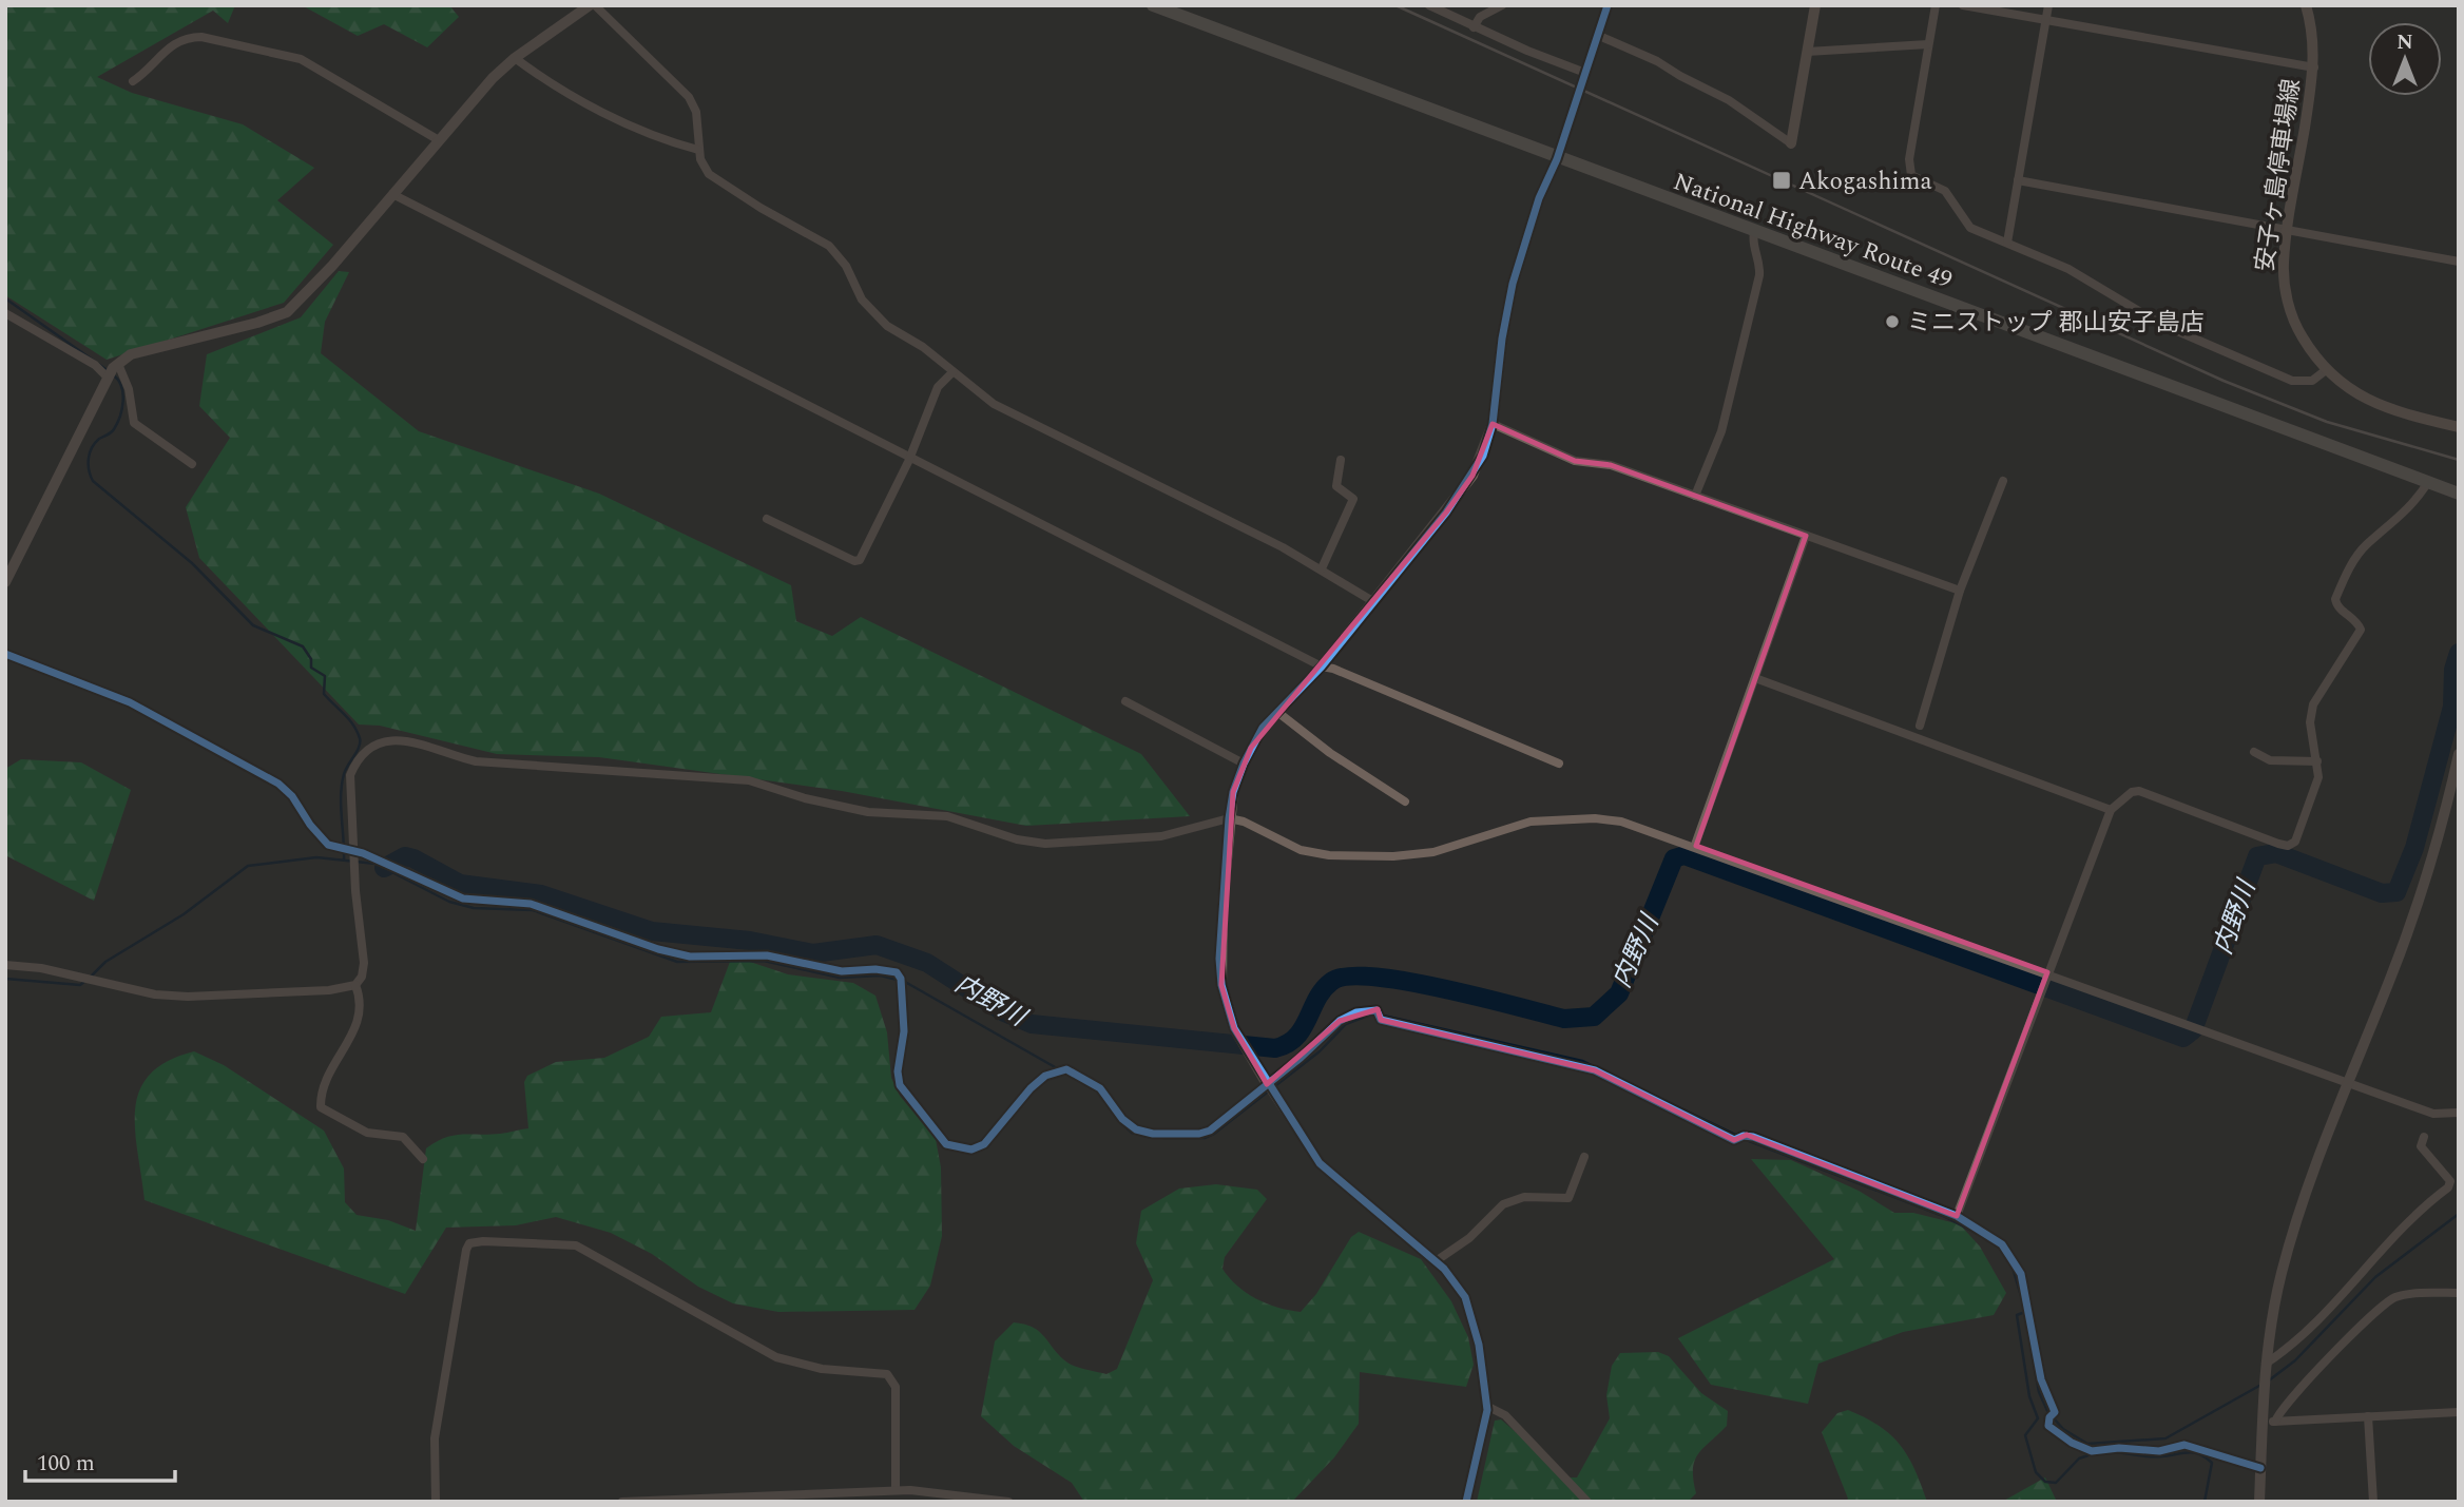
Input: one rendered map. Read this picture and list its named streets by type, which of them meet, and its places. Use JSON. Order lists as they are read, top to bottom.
{
  "streets": {
    "highway": ["National Highway Route 49"],
    "main road": ["安子ヶ島停車場線"]
  },
  "water": ["内野川"],
  "places": {
    "transit": ["Akogashima"],
    "other": ["ミニストップ 郡山安子島店"]
  },
  "scale_bar": "100 m",
  "north": "top"
}
